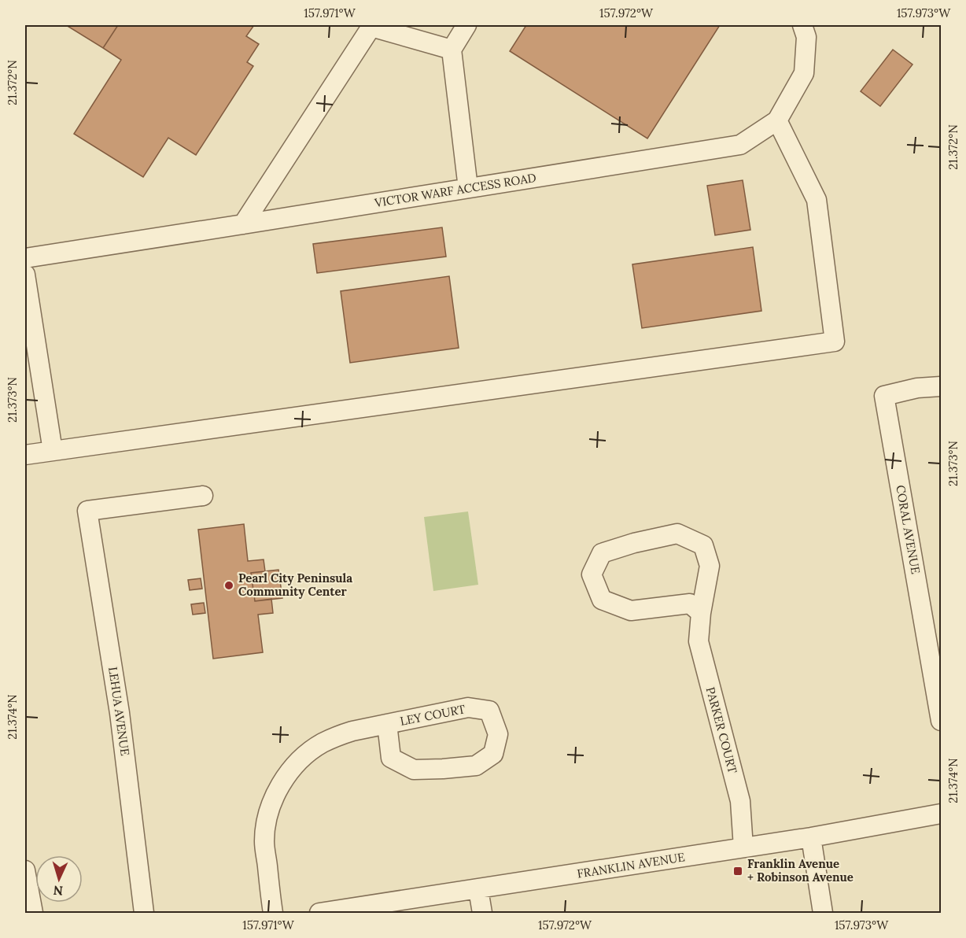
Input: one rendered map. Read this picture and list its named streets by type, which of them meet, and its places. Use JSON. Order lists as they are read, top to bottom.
{
  "streets": {
    "street": [
      "VICTOR WARF ACCESS ROAD",
      "CORAL AVENUE",
      "LEHUA AVENUE",
      "LEY COURT",
      "PARKER COURT",
      "FRANKLIN AVENUE"
    ]
  },
  "crossings": [
    ["PARKER COURT", "FRANKLIN AVENUE"]
  ],
  "places": {
    "other": ["Pearl City Peninsula Community Center"],
    "transit": ["Franklin Avenue + Robinson Avenue"]
  },
  "north": "bottom",
  "coordinates": [
    "157.971°W",
    "157.972°W",
    "157.973°W",
    "21.372°N",
    "21.373°N",
    "21.374°N"
  ]
}
